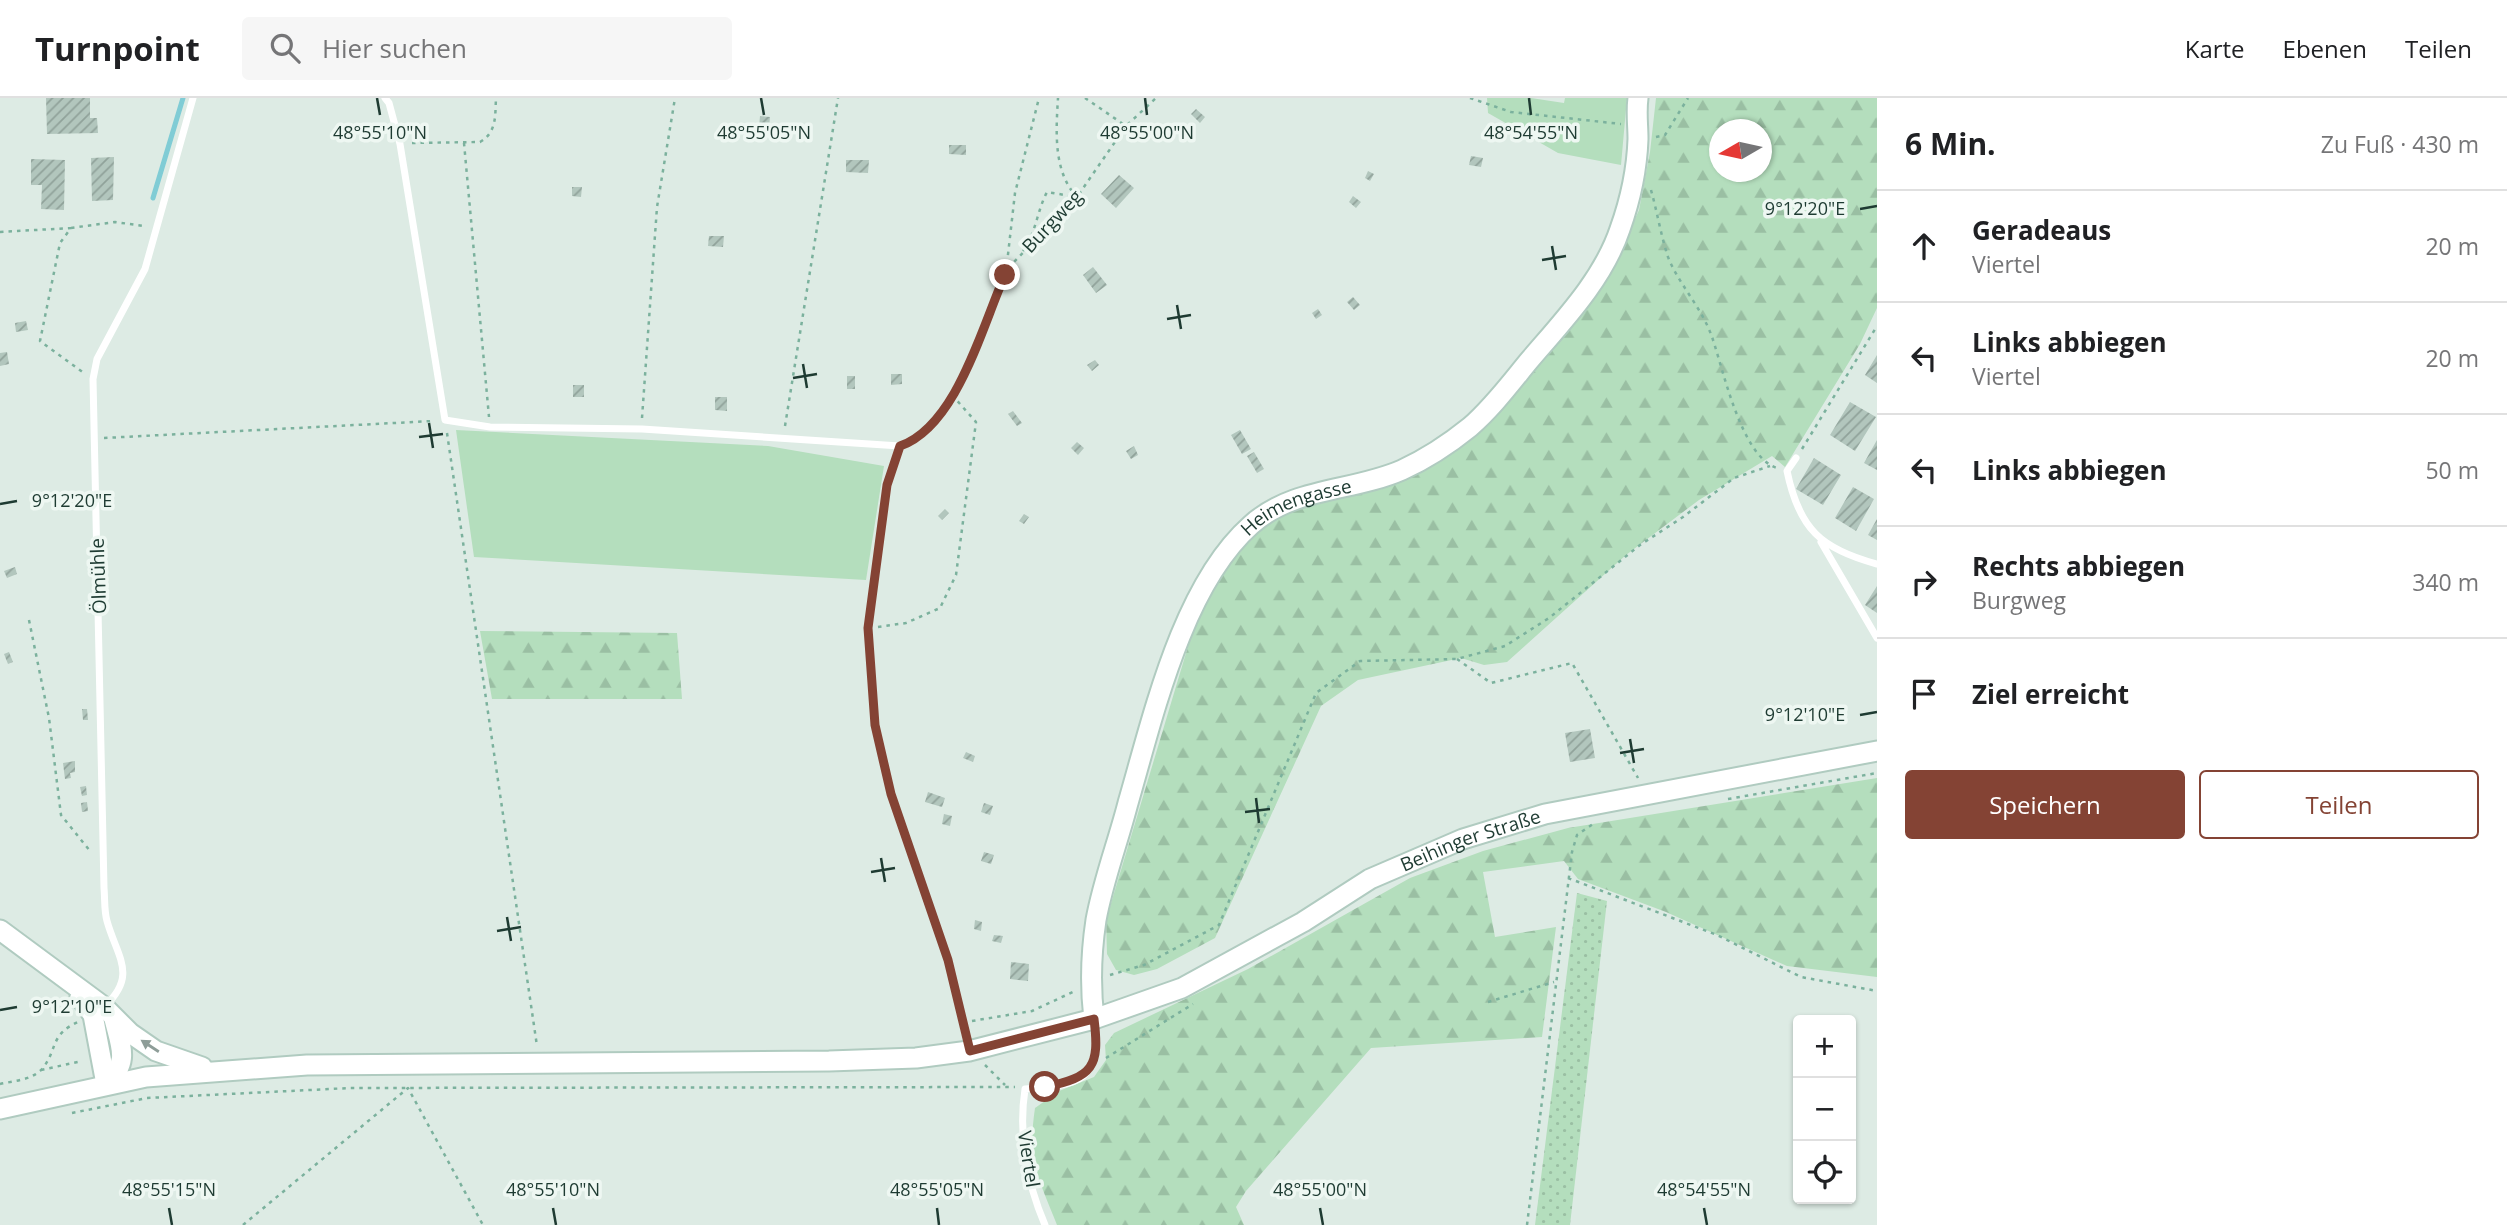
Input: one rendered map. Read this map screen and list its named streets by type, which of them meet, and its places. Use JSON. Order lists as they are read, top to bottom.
{
  "streets": {
    "main road": ["Heimengasse", "Beihinger Straße"],
    "lane": ["Ölmühle", "Viertel"],
    "path": ["Burgweg"]
  },
  "crossings": [
    ["Heimengasse", "Beihinger Straße"]
  ],
  "north": "left",
  "page": {
    "header": "Turnpoint",
    "search": "Hier suchen",
    "nav": ["Karte", "Ebenen", "Teilen"],
    "heading": ["6 Min.", "Zu Fuß · 430 m"],
    "list": [
      ["Geradeaus", "Viertel", "20 m"],
      ["Links abbiegen", "Viertel", "20 m"],
      ["Links abbiegen", "50 m"],
      ["Rechts abbiegen", "Burgweg", "340 m"],
      "Ziel erreicht"
    ],
    "buttons": ["Speichern", "Teilen"],
    "map_buttons": ["+", "−"]
  },
  "coordinates": [
    "48°55'10\"N",
    "48°55'05\"N",
    "48°55'00\"N",
    "48°54'55\"N",
    "9°12'20\"E",
    "9°12'10\"E",
    "48°55'15\"N"
  ]
}
